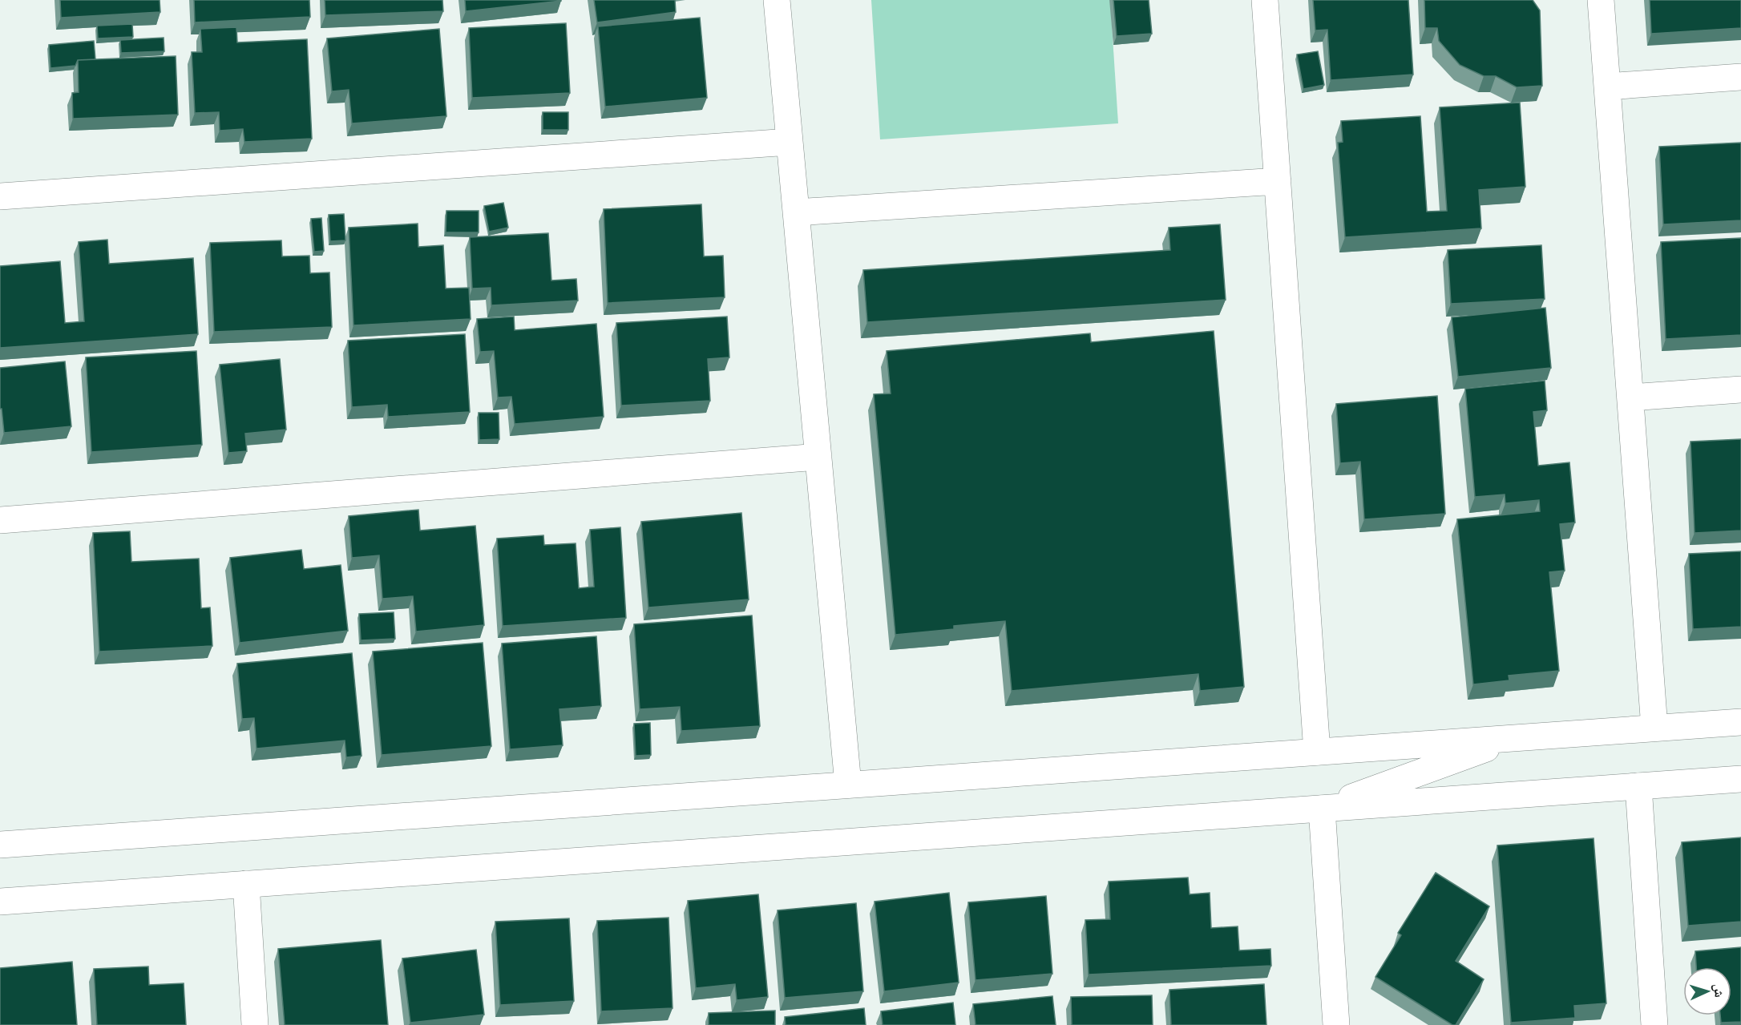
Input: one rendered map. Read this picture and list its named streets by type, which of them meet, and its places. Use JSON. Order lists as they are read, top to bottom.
{
  "north": "right"
}
